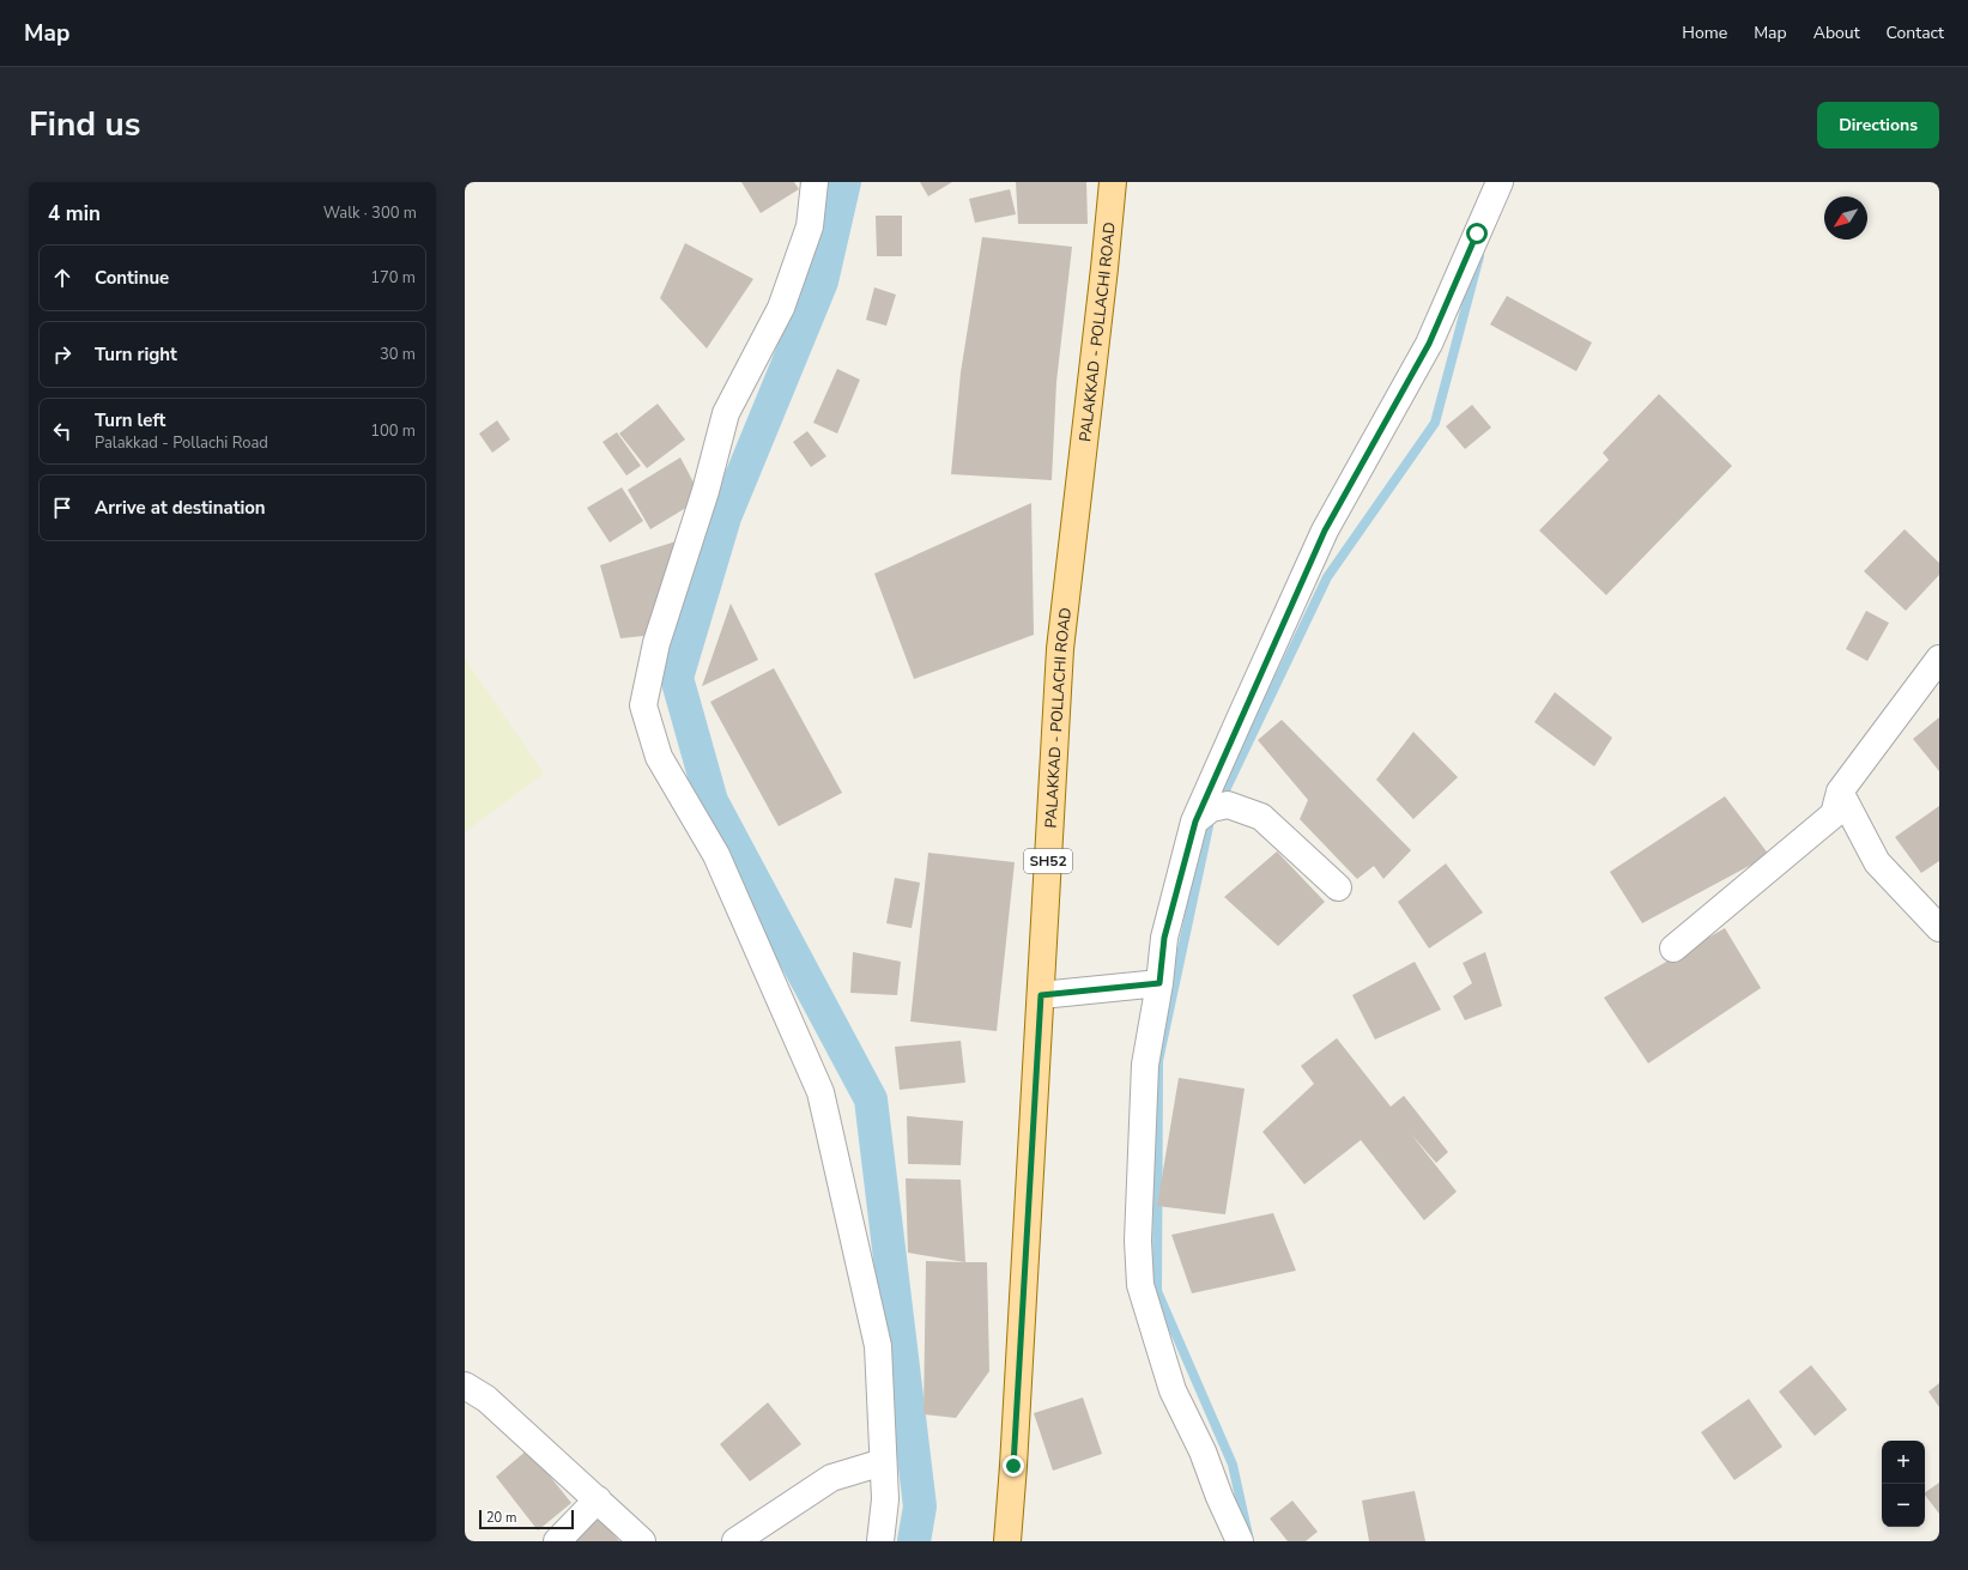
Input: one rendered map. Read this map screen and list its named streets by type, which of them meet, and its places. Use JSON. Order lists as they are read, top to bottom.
{
  "streets": {
    "main road": ["PALAKKAD - POLLACHI ROAD", "SH52"]
  },
  "scale_bar": "20 m",
  "north": "bottom left",
  "page": {
    "header": "Map",
    "nav": [
      "Home",
      "Map",
      "About",
      "Contact"
    ],
    "title": "Find us",
    "buttons": "Directions",
    "heading": ["4 min", "Walk · 300 m"],
    "list": [
      ["Continue", "170 m"],
      ["Turn right", "30 m"],
      ["Turn left", "Palakkad - Pollachi Road", "100 m"],
      "Arrive at destination"
    ],
    "map_buttons": ["+", "−"],
    "scale": "20 m"
  }
}
